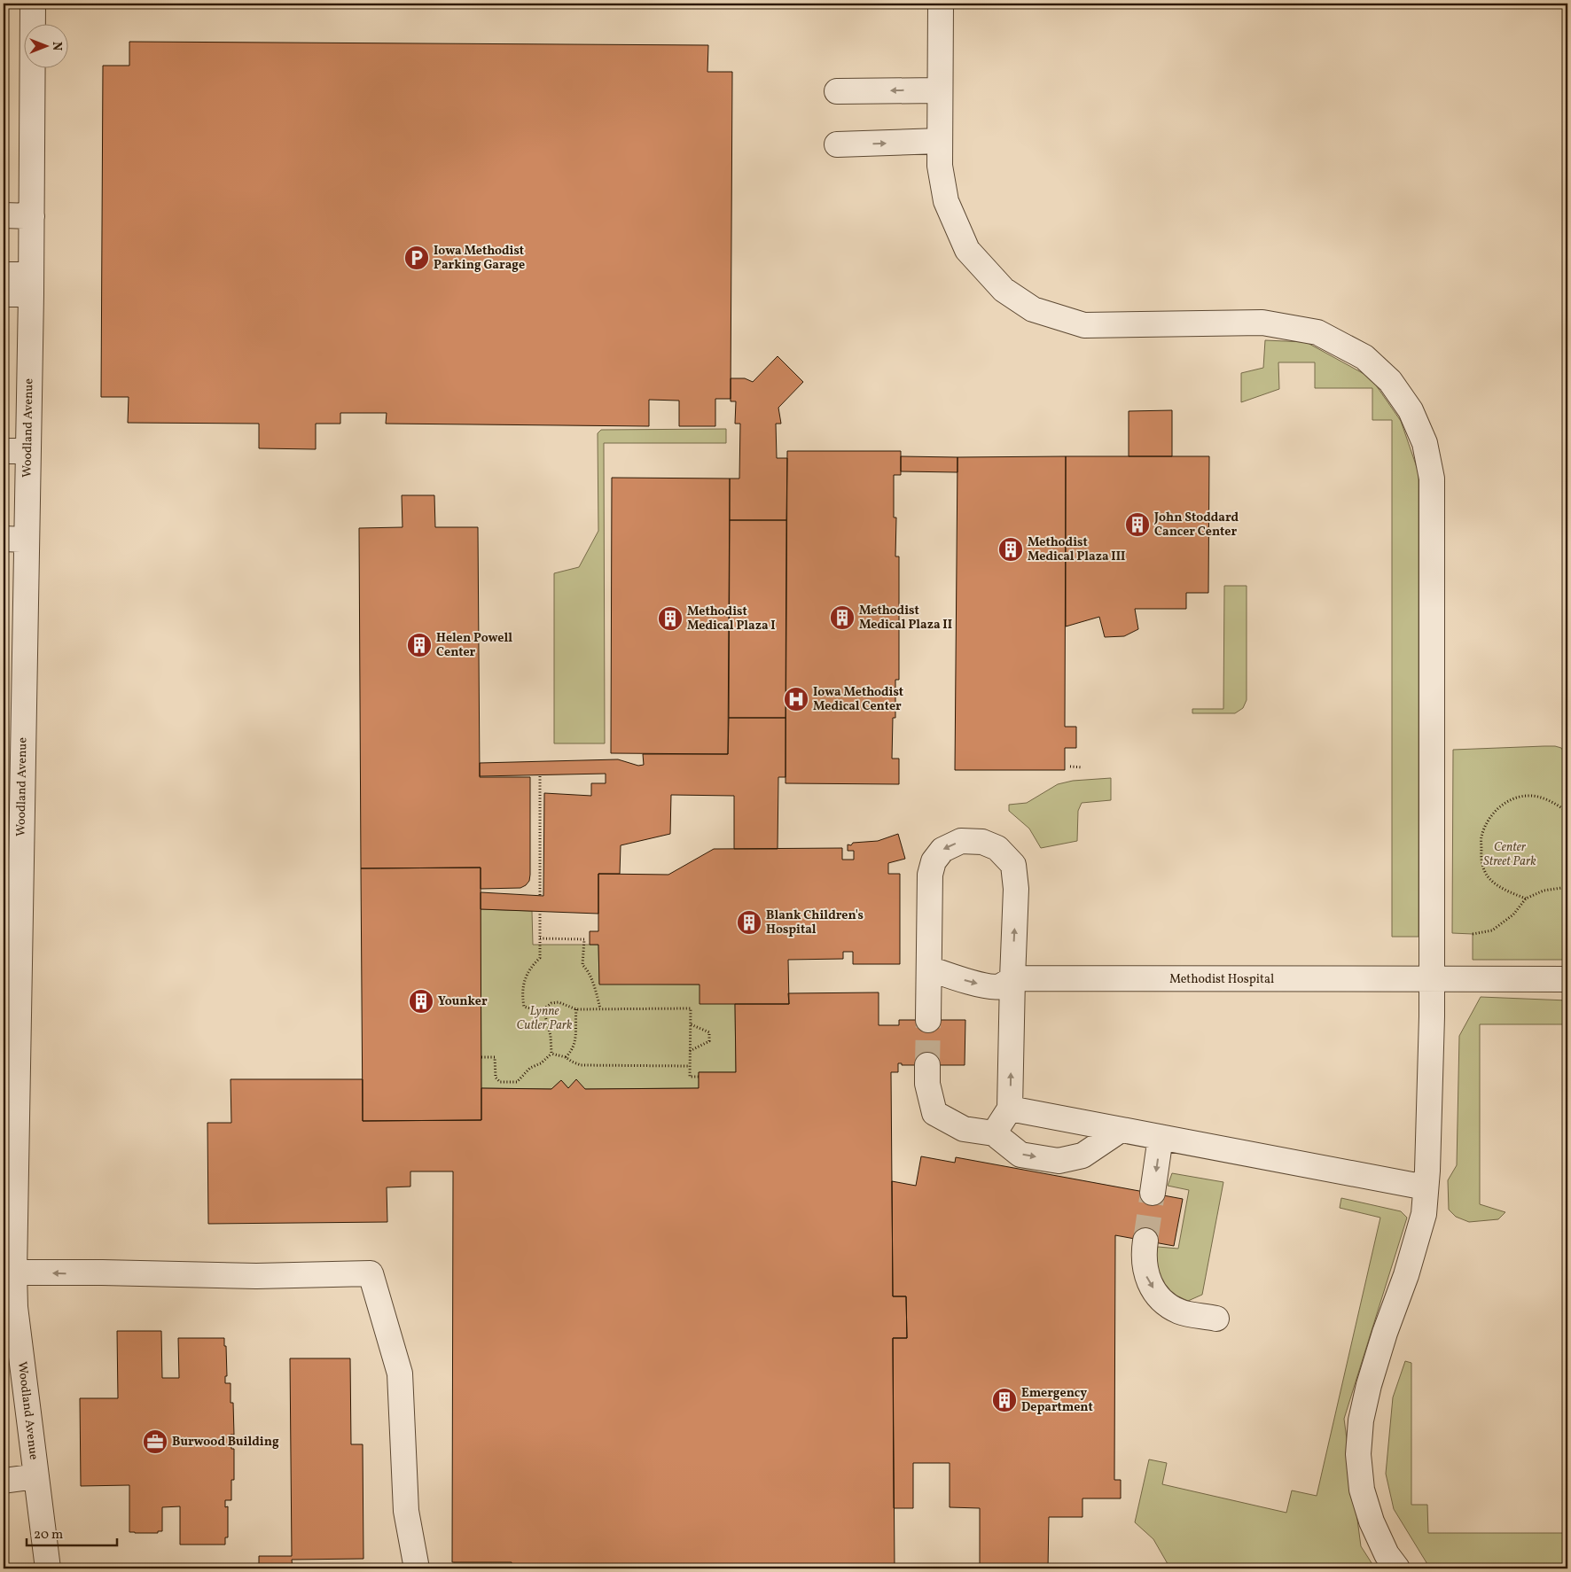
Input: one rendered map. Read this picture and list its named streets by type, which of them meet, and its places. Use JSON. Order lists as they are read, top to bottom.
{
  "streets": {
    "street": ["Woodland Avenue", "Methodist Hospital"]
  },
  "parks": ["Center Street Park", "Lynne Cutler Park"],
  "places": {
    "parking": ["Iowa Methodist Parking Garage"],
    "building": [
      "John Stoddard Cancer Center",
      "Methodist Medical Plaza III",
      "Methodist Medical Plaza II",
      "Methodist Medical Plaza I",
      "Helen Powell Center",
      "Blank Children's Hospital",
      "Younker",
      "Emergency Department"
    ],
    "hospital": ["Iowa Methodist Medical Center"],
    "office": ["Burwood Building"]
  },
  "scale_bar": "20 m",
  "north": "right"
}
